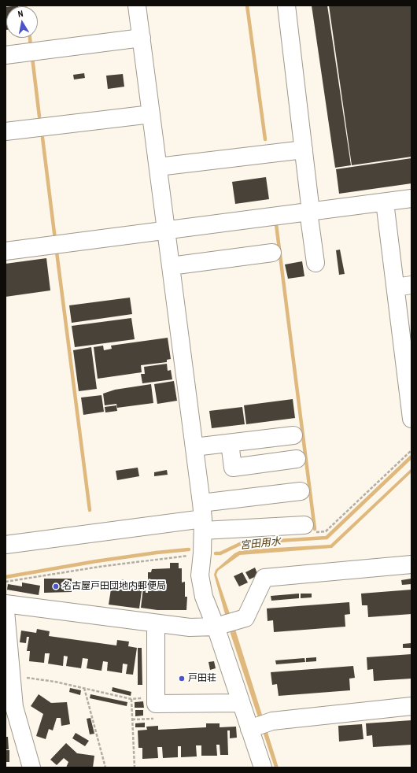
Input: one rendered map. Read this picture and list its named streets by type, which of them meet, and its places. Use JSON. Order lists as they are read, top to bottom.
{
  "water": ["宮田用水"],
  "places": ["名古屋戸田団地内郵便局", "戸田荘"],
  "north": "top"
}
